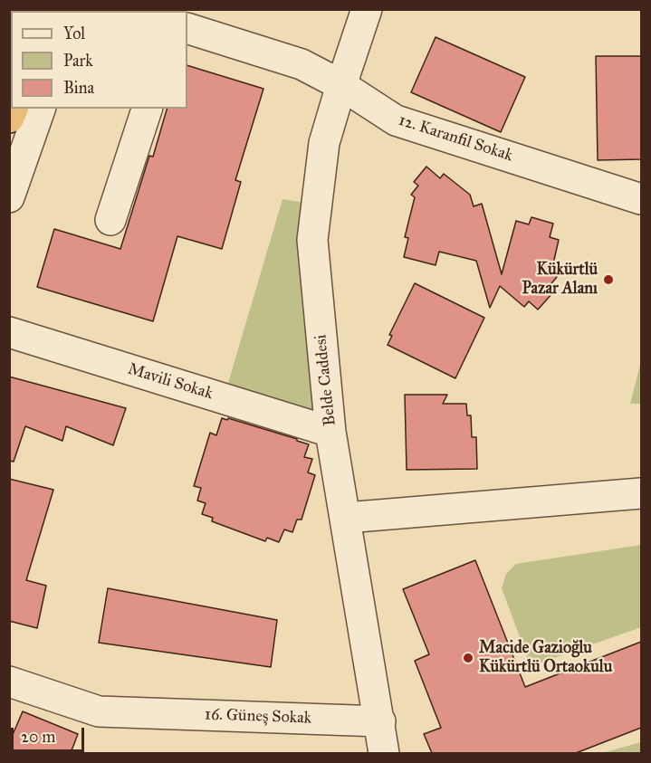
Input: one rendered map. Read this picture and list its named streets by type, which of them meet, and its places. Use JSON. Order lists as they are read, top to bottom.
{
  "streets": {
    "street": [
      "12. Karanfil Sokak",
      "Belde Caddesi",
      "Mavili Sokak",
      "16. Güneş Sokak"
    ]
  },
  "crossings": [
    ["12. Karanfil Sokak", "Belde Caddesi"],
    ["Belde Caddesi", "Mavili Sokak"],
    ["Belde Caddesi", "16. Güneş Sokak"]
  ],
  "places": ["Kükürtlü Pazar Alanı", "Macide Gazioğlu Kükürtlü Ortaokulu"],
  "legend": ["Yol", "Park", "Bina"],
  "scale_bar": "20 m"
}
